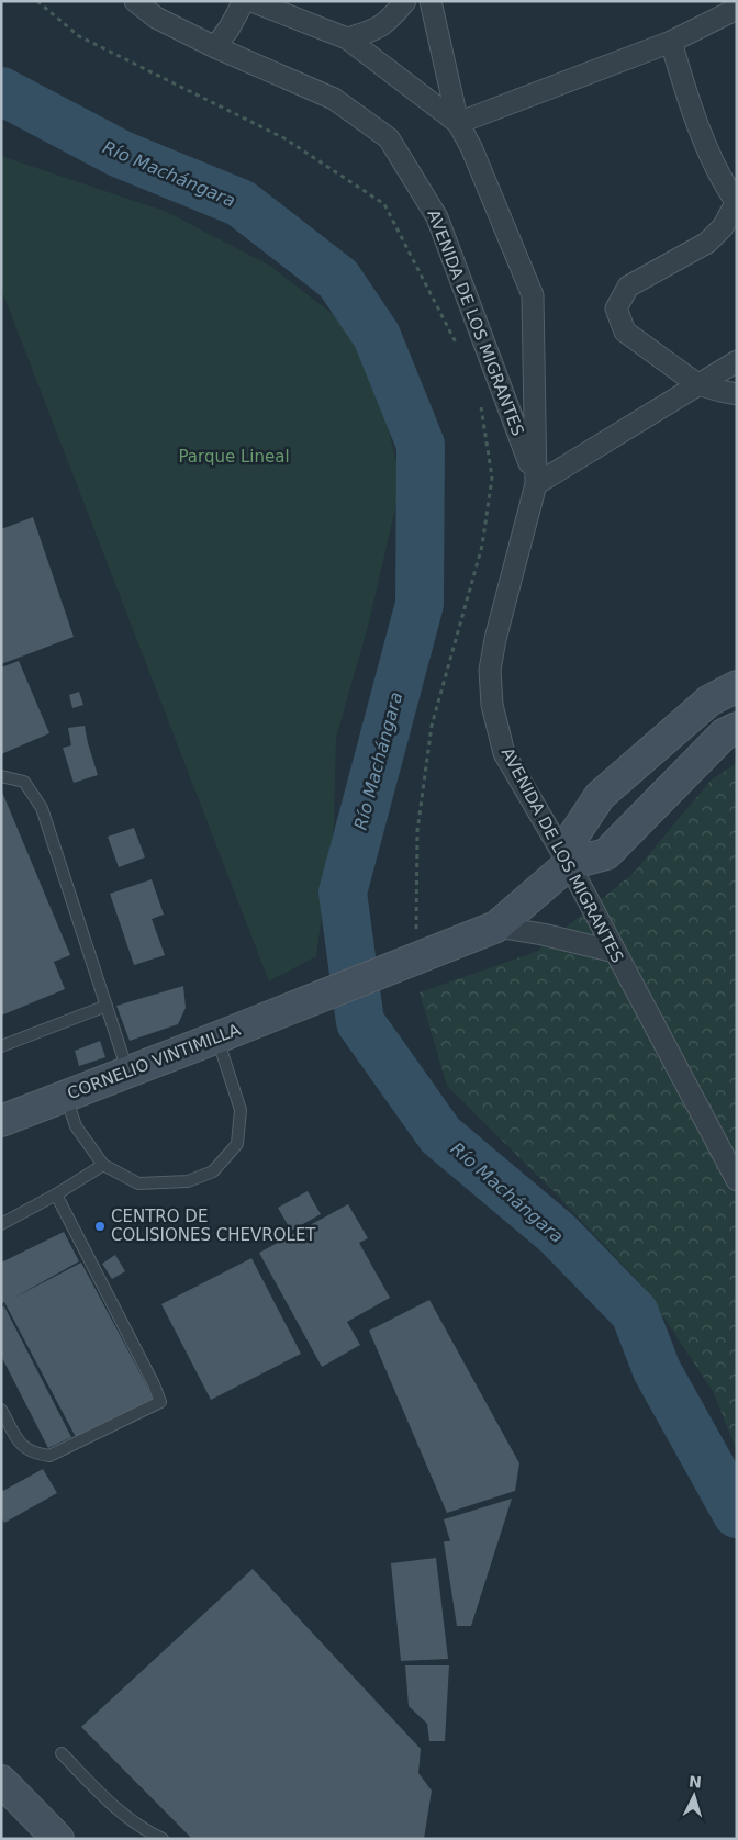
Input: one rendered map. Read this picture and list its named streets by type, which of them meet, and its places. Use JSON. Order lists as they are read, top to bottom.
{
  "streets": {
    "main road": ["CORNELIO VINTIMILLA"],
    "street": ["AVENIDA DE LOS MIGRANTES"]
  },
  "crossings": [
    ["AVENIDA DE LOS MIGRANTES", "CORNELIO VINTIMILLA"]
  ],
  "water": ["Río Machángara"],
  "parks": ["Parque Lineal"],
  "places": ["CENTRO DE COLISIONES CHEVROLET"],
  "north": "top"
}
